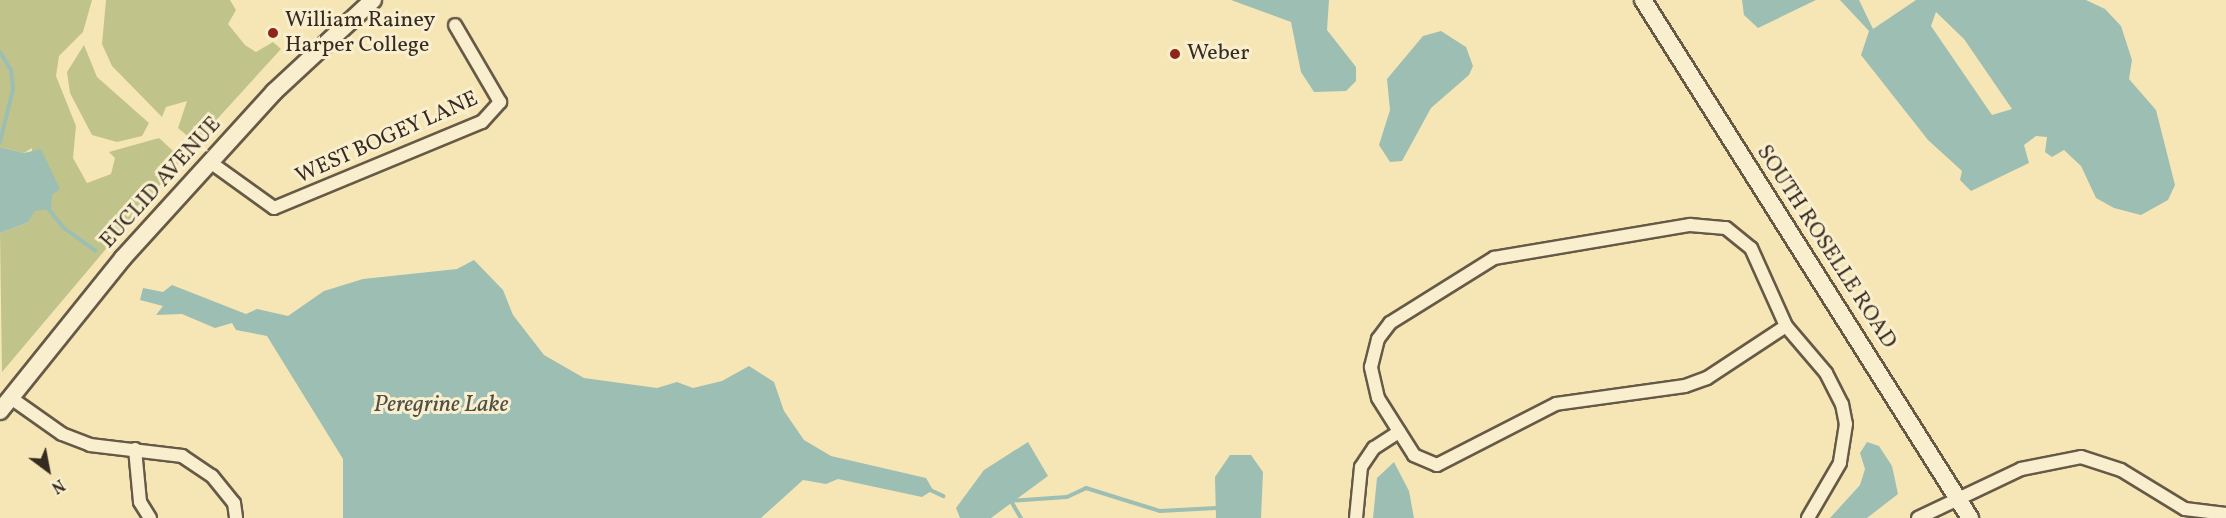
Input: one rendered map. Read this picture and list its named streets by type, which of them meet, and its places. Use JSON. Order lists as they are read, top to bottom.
{
  "streets": {
    "main road": ["EUCLID AVENUE", "SOUTH ROSELLE ROAD"],
    "street": ["WEST BOGEY LANE"]
  },
  "crossings": [
    ["WEST BOGEY LANE", "EUCLID AVENUE"]
  ],
  "water": ["Peregrine Lake"],
  "places": ["William Rainey Harper College", "Weber"],
  "north": "bottom right"
}
